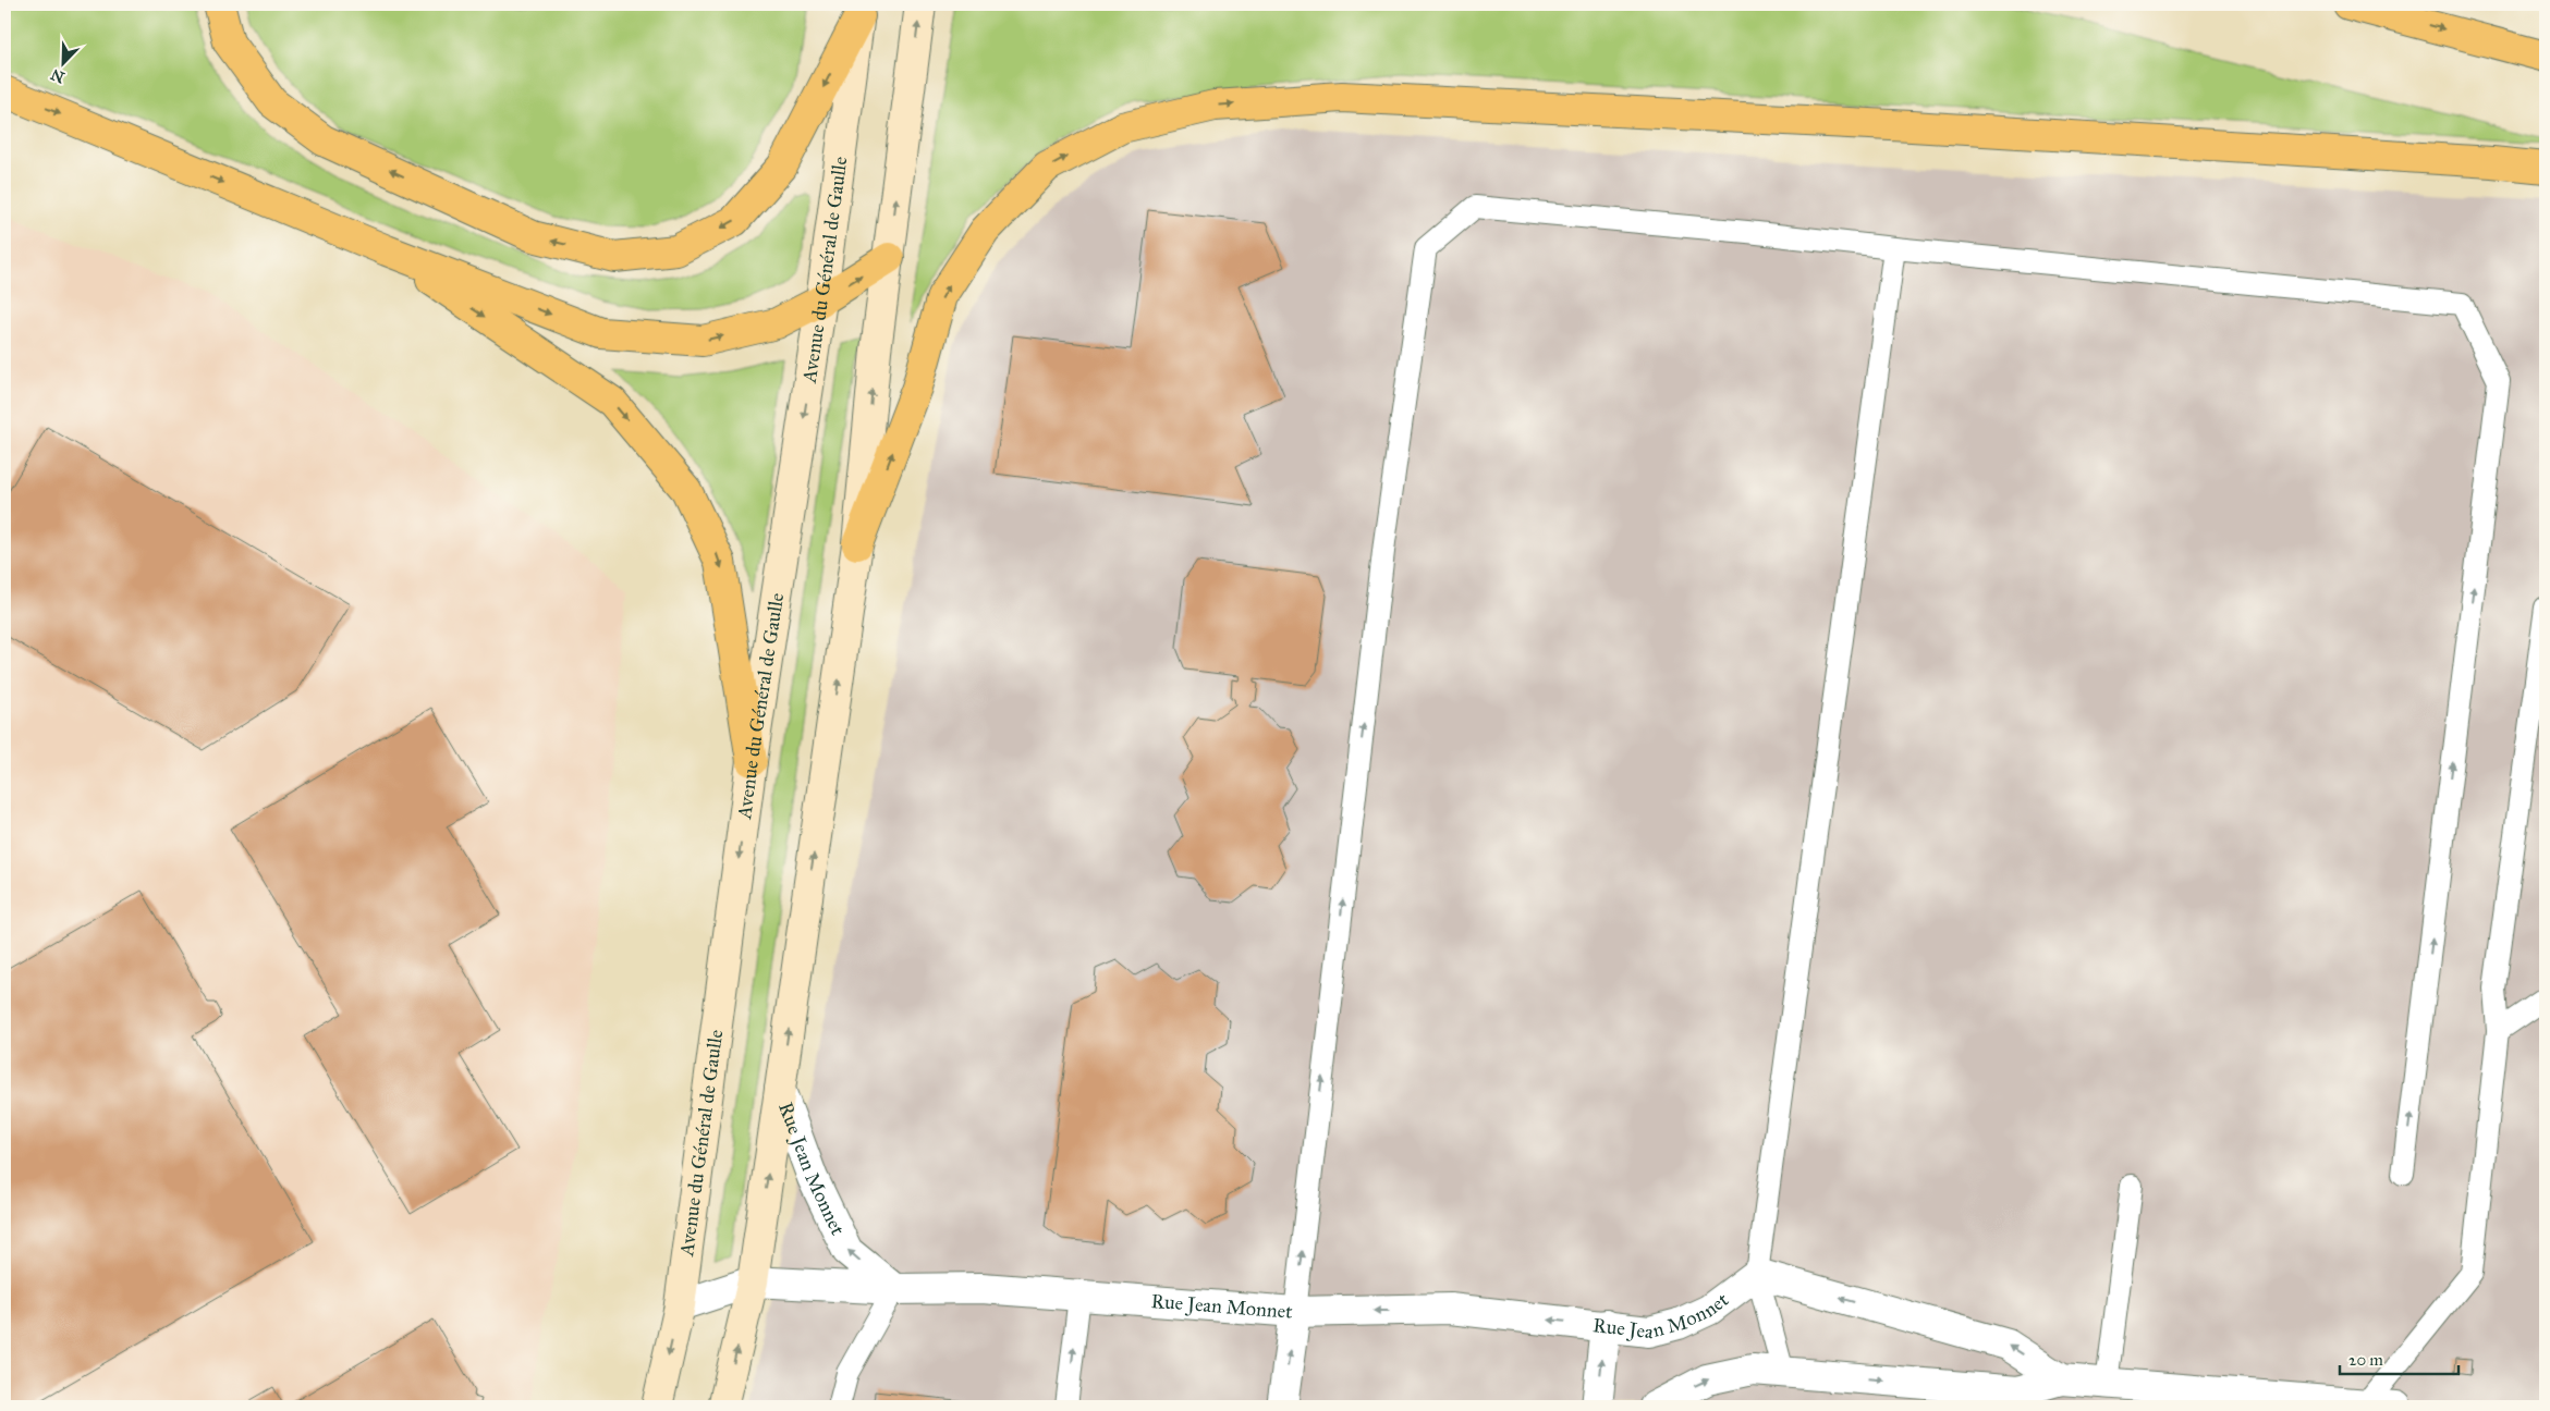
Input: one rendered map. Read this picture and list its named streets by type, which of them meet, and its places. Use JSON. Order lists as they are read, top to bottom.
{
  "streets": {
    "main road": ["Avenue du Général de Gaulle"],
    "street": ["Rue Jean Monnet"]
  },
  "crossings": [
    ["Avenue du Général de Gaulle", "Rue Jean Monnet"]
  ],
  "one_way": ["Rue Jean Monnet"],
  "scale_bar": "20 m",
  "north": "bottom left"
}
